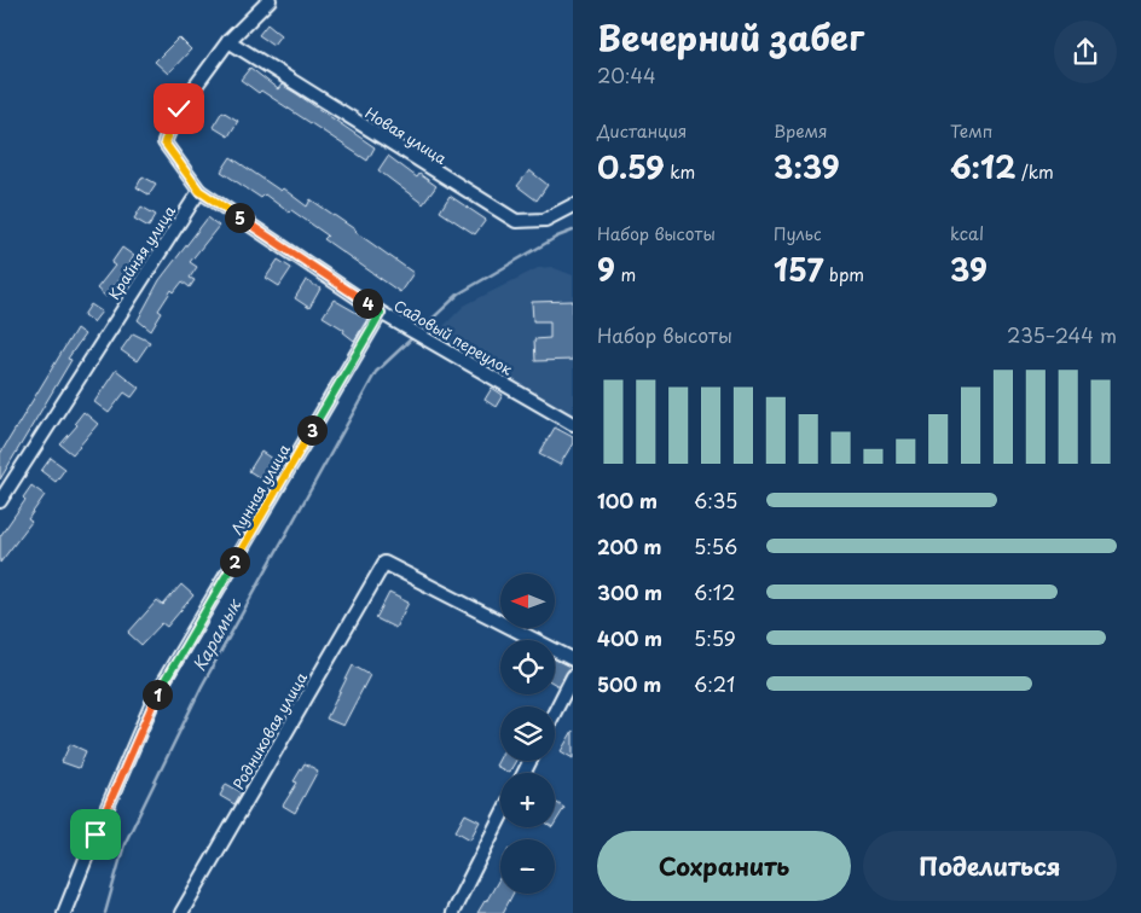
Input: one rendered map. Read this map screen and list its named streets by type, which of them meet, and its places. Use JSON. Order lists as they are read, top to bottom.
{
  "streets": {
    "street": [
      "Новая улица",
      "Крайняя улица",
      "Садовый переулок",
      "Лунная улица",
      "Родниковая улица"
    ]
  },
  "crossings": [
    ["Крайняя улица", "Садовый переулок"],
    ["Садовый переулок", "Лунная улица"]
  ],
  "water": ["Карамык"],
  "north": "left",
  "page": {
    "heading": ["Вечерний забег", "20:44"],
    "stats": [
      ["Дистанция", "0.59 km"],
      ["Время", "3:39"],
      ["Темп", "6:12 /km"],
      ["Набор высоты", "9 m"],
      ["Пульс", "157 bpm"],
      ["kcal", "39"]
    ],
    "pins": [
      "5",
      "4",
      "3",
      "2",
      "1"
    ],
    "chart": ["Набор высоты", "235–244 m"],
    "list": [
      {
        "name": "100 m",
        "note": "6:35"
      },
      {
        "name": "200 m",
        "note": "5:56"
      },
      {
        "name": "300 m",
        "note": "6:12"
      },
      {
        "name": "400 m",
        "note": "5:59"
      },
      {
        "name": "500 m",
        "note": "6:21"
      }
    ],
    "map_buttons": ["+", "−"],
    "buttons": ["Сохранить", "Поделиться"]
  }
}
